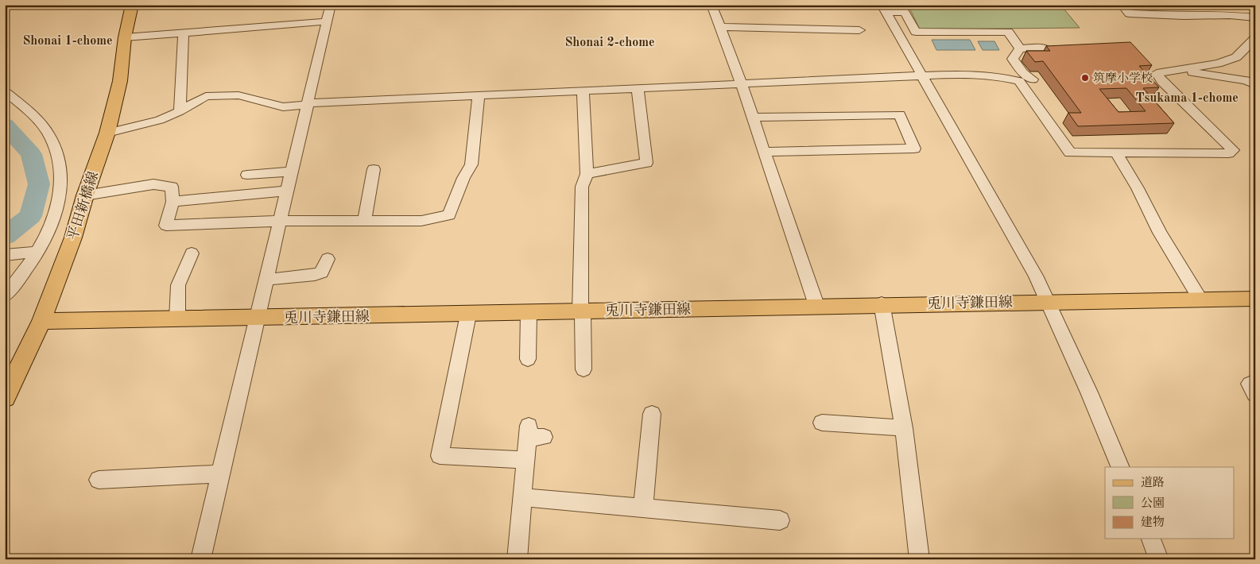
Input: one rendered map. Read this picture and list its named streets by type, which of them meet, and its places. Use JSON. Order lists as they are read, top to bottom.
{
  "streets": {
    "main road": ["平田新橋線", "兎川寺鎌田線"]
  },
  "crossings": [
    ["平田新橋線", "兎川寺鎌田線"]
  ],
  "districts": ["Shonai 1-chome", "Shonai 2-chome", "Tsukama 1-chome"],
  "places": ["筑摩小学校"],
  "legend": ["道路", "公園", "建物"]
}
